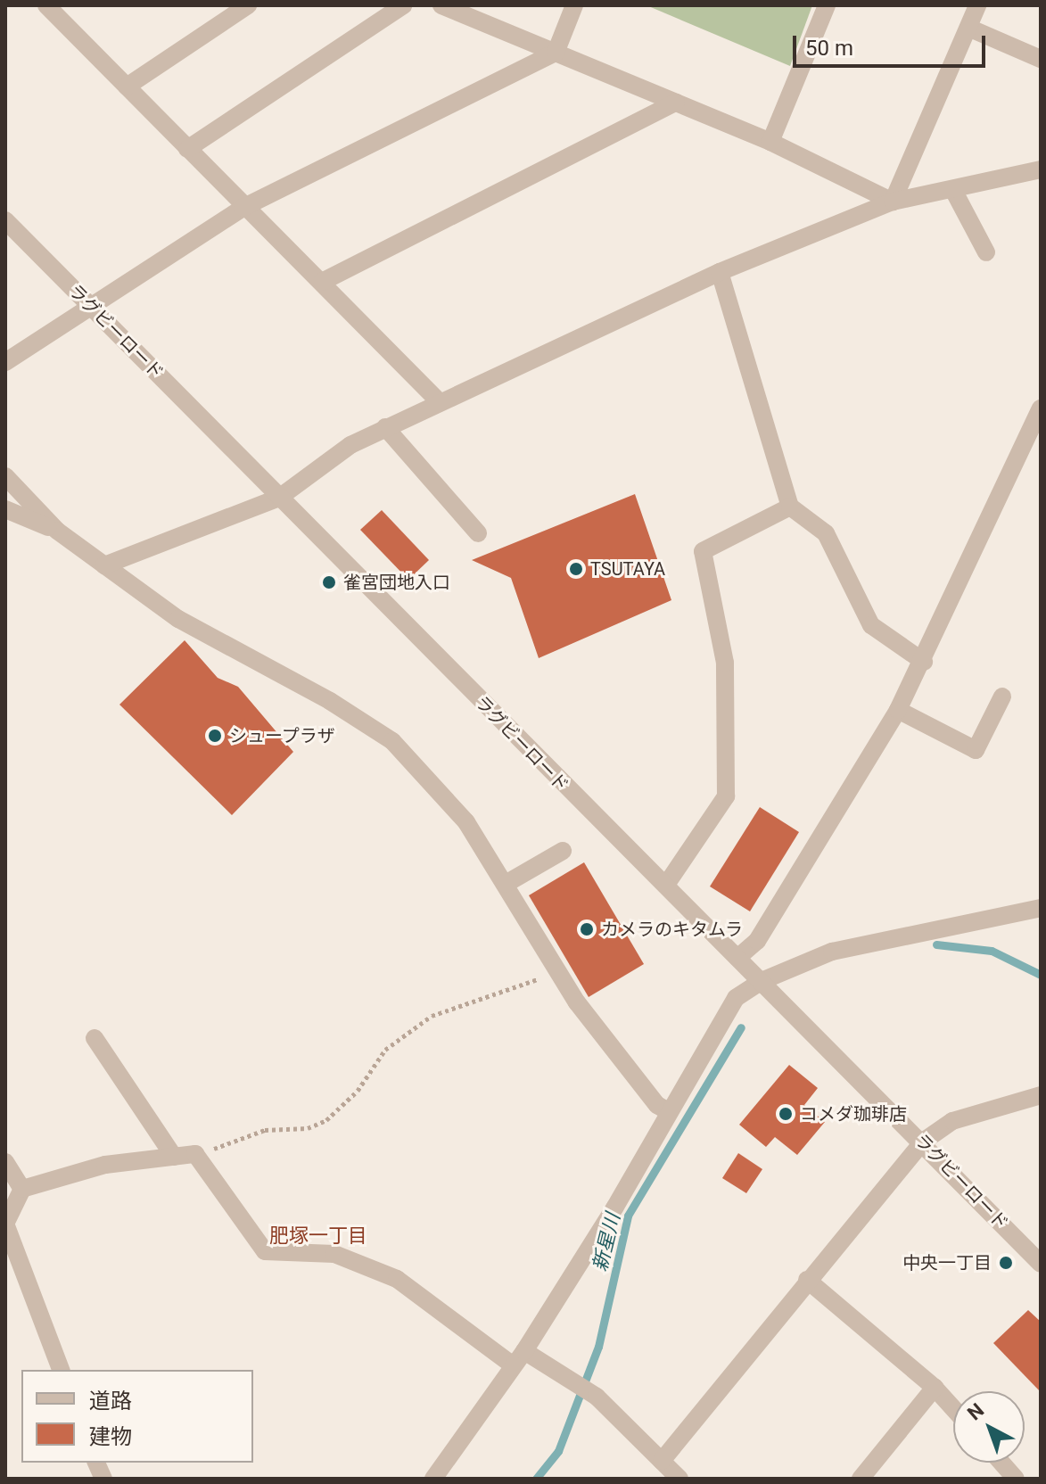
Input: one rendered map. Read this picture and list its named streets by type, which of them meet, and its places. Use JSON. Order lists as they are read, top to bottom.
{
  "streets": {
    "street": ["ラグビーロード"]
  },
  "districts": ["肥塚一丁目"],
  "water": ["新星川"],
  "places": [
    "TSUTAYA",
    "雀宮団地入口",
    "シュープラザ",
    "カメラのキタムラ",
    "コメダ珈琲店",
    "中央一丁目"
  ],
  "legend": ["道路", "建物"],
  "scale_bar": "50 m",
  "north": "top left"
}
